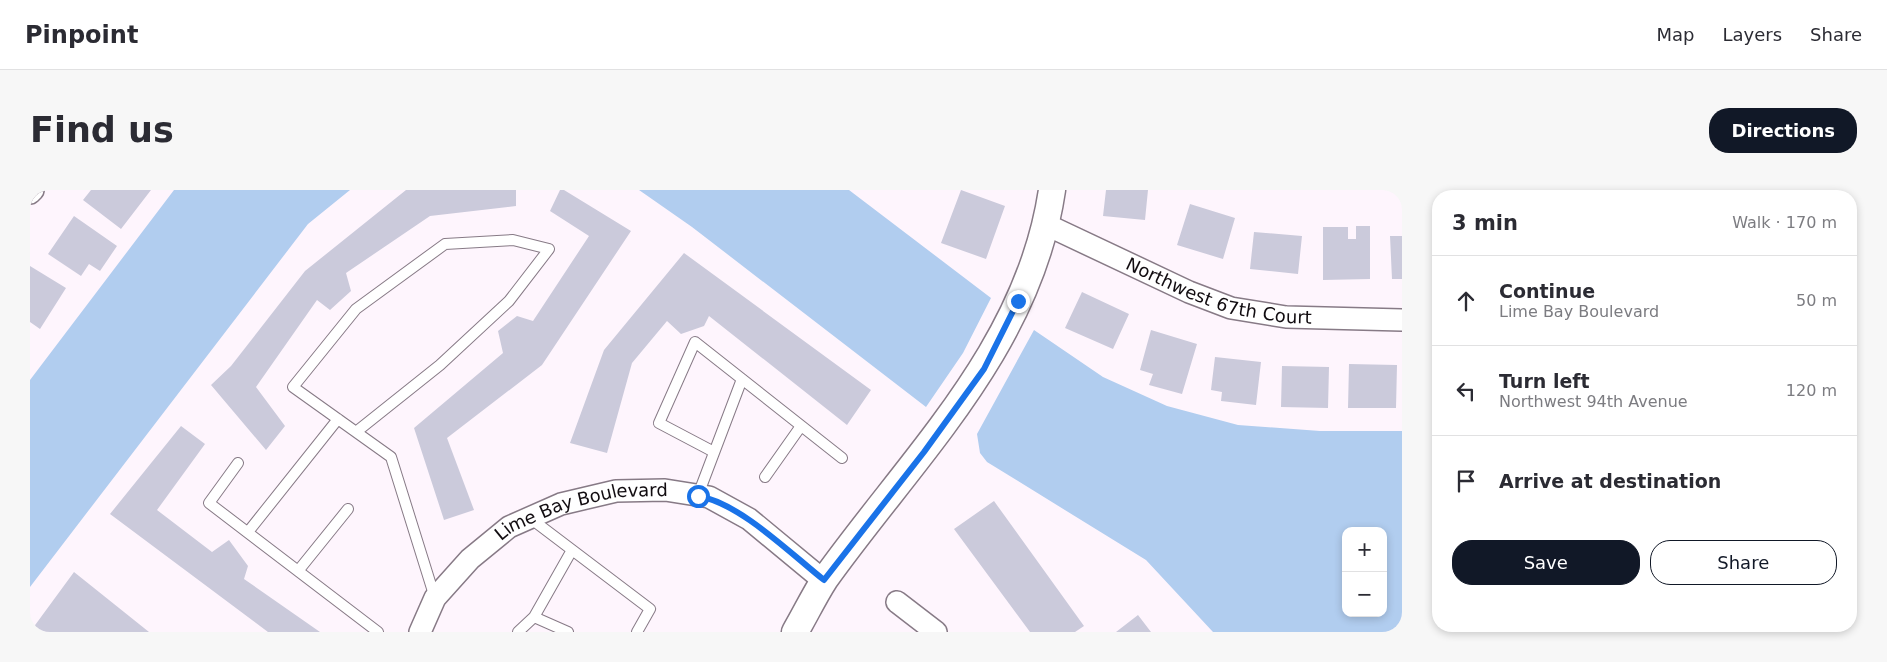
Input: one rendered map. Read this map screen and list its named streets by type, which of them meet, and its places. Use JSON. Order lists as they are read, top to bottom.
{
  "streets": {
    "street": ["Northwest 67th Court", "Lime Bay Boulevard"]
  },
  "page": {
    "header": "Pinpoint",
    "nav": ["Map", "Layers", "Share"],
    "buttons": [
      "Directions",
      ["Save", "Share"]
    ],
    "title": "Find us",
    "heading": ["3 min", "Walk · 170 m"],
    "list": [
      ["Continue", "Lime Bay Boulevard", "50 m"],
      ["Turn left", "Northwest 94th Avenue", "120 m"],
      "Arrive at destination"
    ],
    "map_buttons": ["+", "−"]
  }
}
